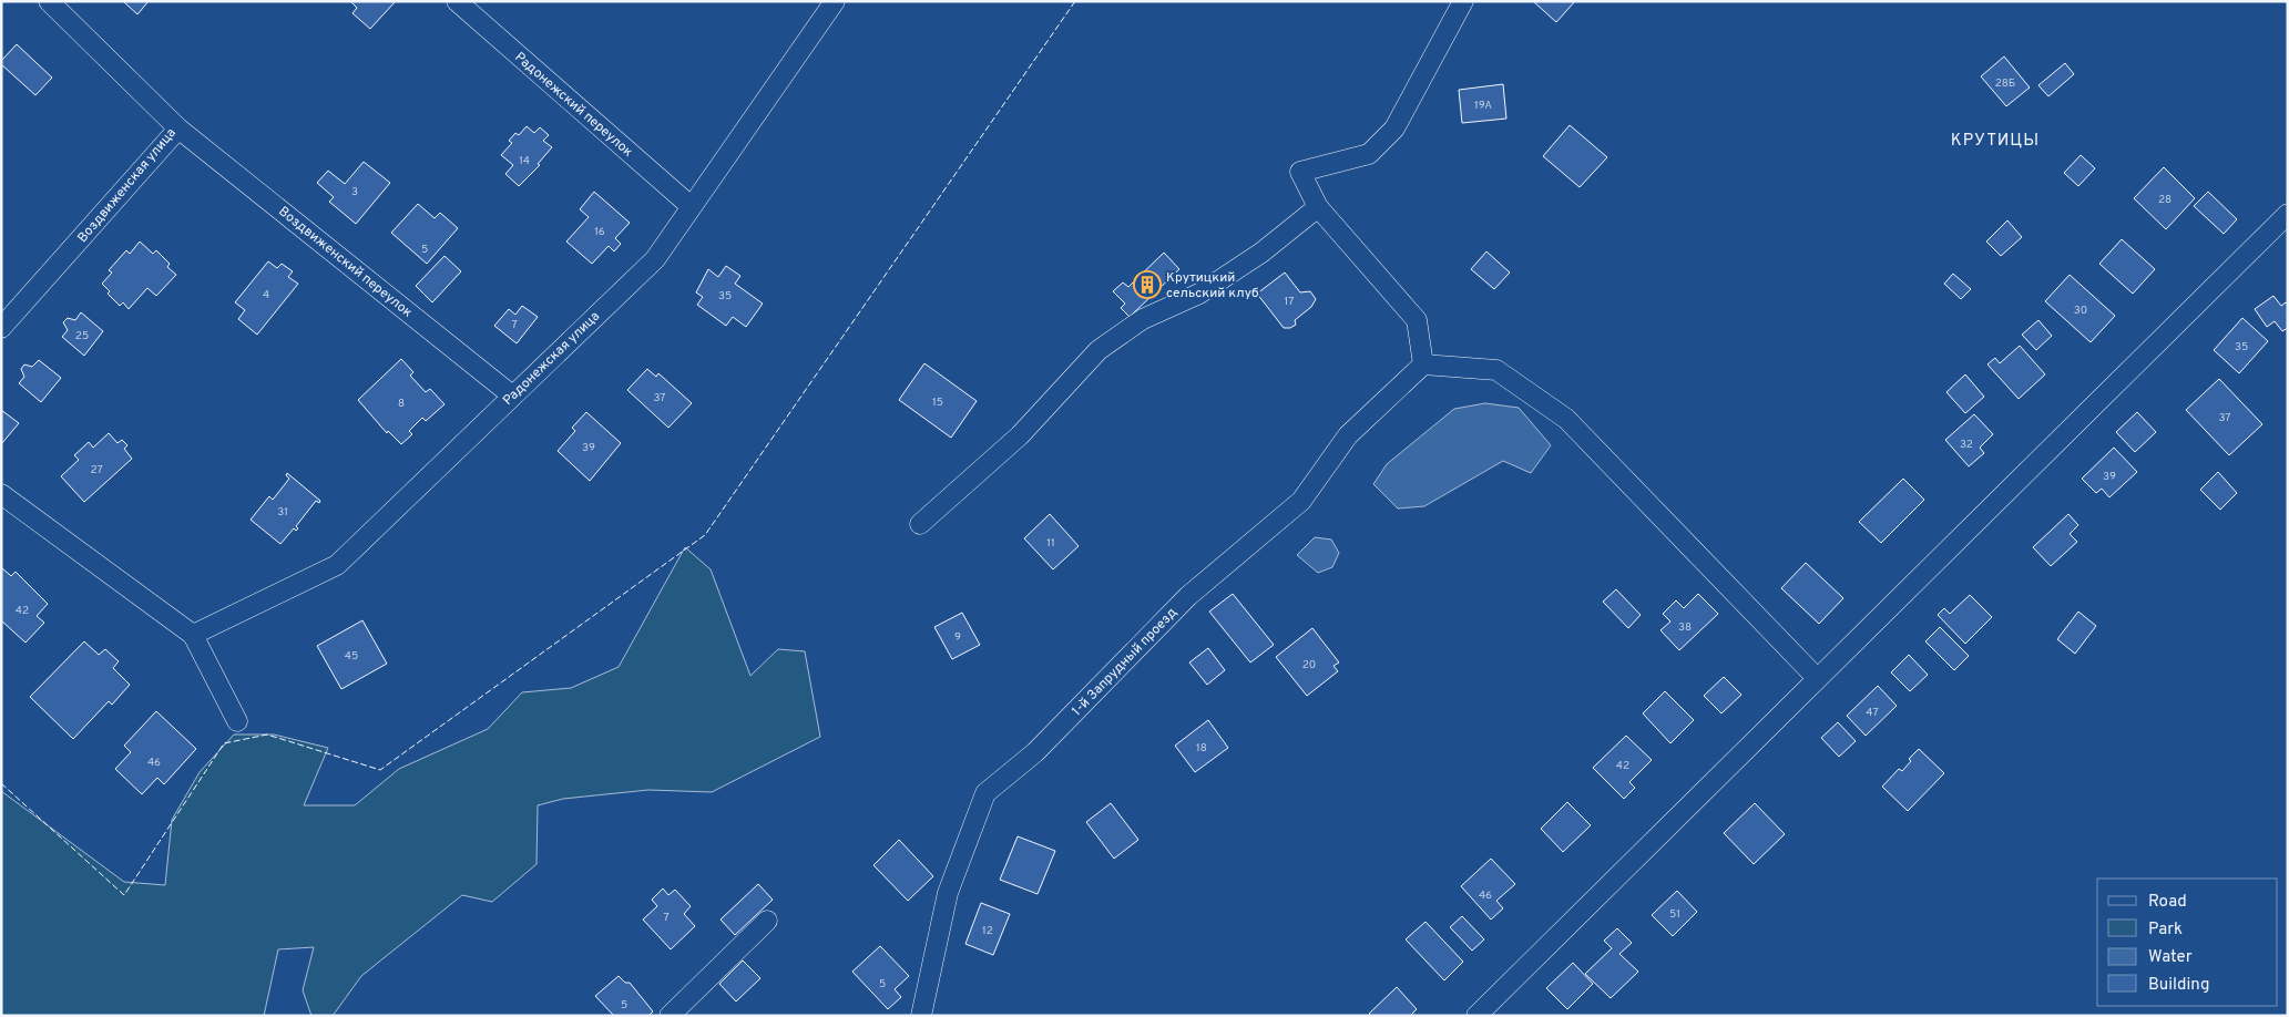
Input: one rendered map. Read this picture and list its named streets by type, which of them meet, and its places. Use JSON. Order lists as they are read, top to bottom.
{
  "streets": {
    "street": [
      "Радонежский переулок",
      "Воздвиженская улица",
      "Воздвиженский переулок",
      "Радонежская улица",
      "1-й Запрудный проезд"
    ]
  },
  "crossings": [
    ["Радонежский переулок", "Радонежская улица"],
    ["Воздвиженская улица", "Воздвиженский переулок"],
    ["Воздвиженский переулок", "Радонежская улица"]
  ],
  "districts": ["КРУТИЦЫ"],
  "places": {
    "building": ["Крутицкий сельский клуб"]
  },
  "house_numbers": [
    "28Б",
    "19А",
    "14",
    "3",
    "28",
    "16",
    "5",
    "4",
    "35",
    "17",
    "30",
    "7",
    "25",
    "35",
    "37",
    "15",
    "8",
    "37",
    "32",
    "39",
    "27",
    "39",
    "31",
    "11",
    "42",
    "38",
    "9",
    "45",
    "20",
    "47",
    "18",
    "46",
    "42",
    "46",
    "51",
    "7",
    "12",
    "5",
    "5"
  ],
  "legend": [
    "Road",
    "Park",
    "Water",
    "Building"
  ]
}
